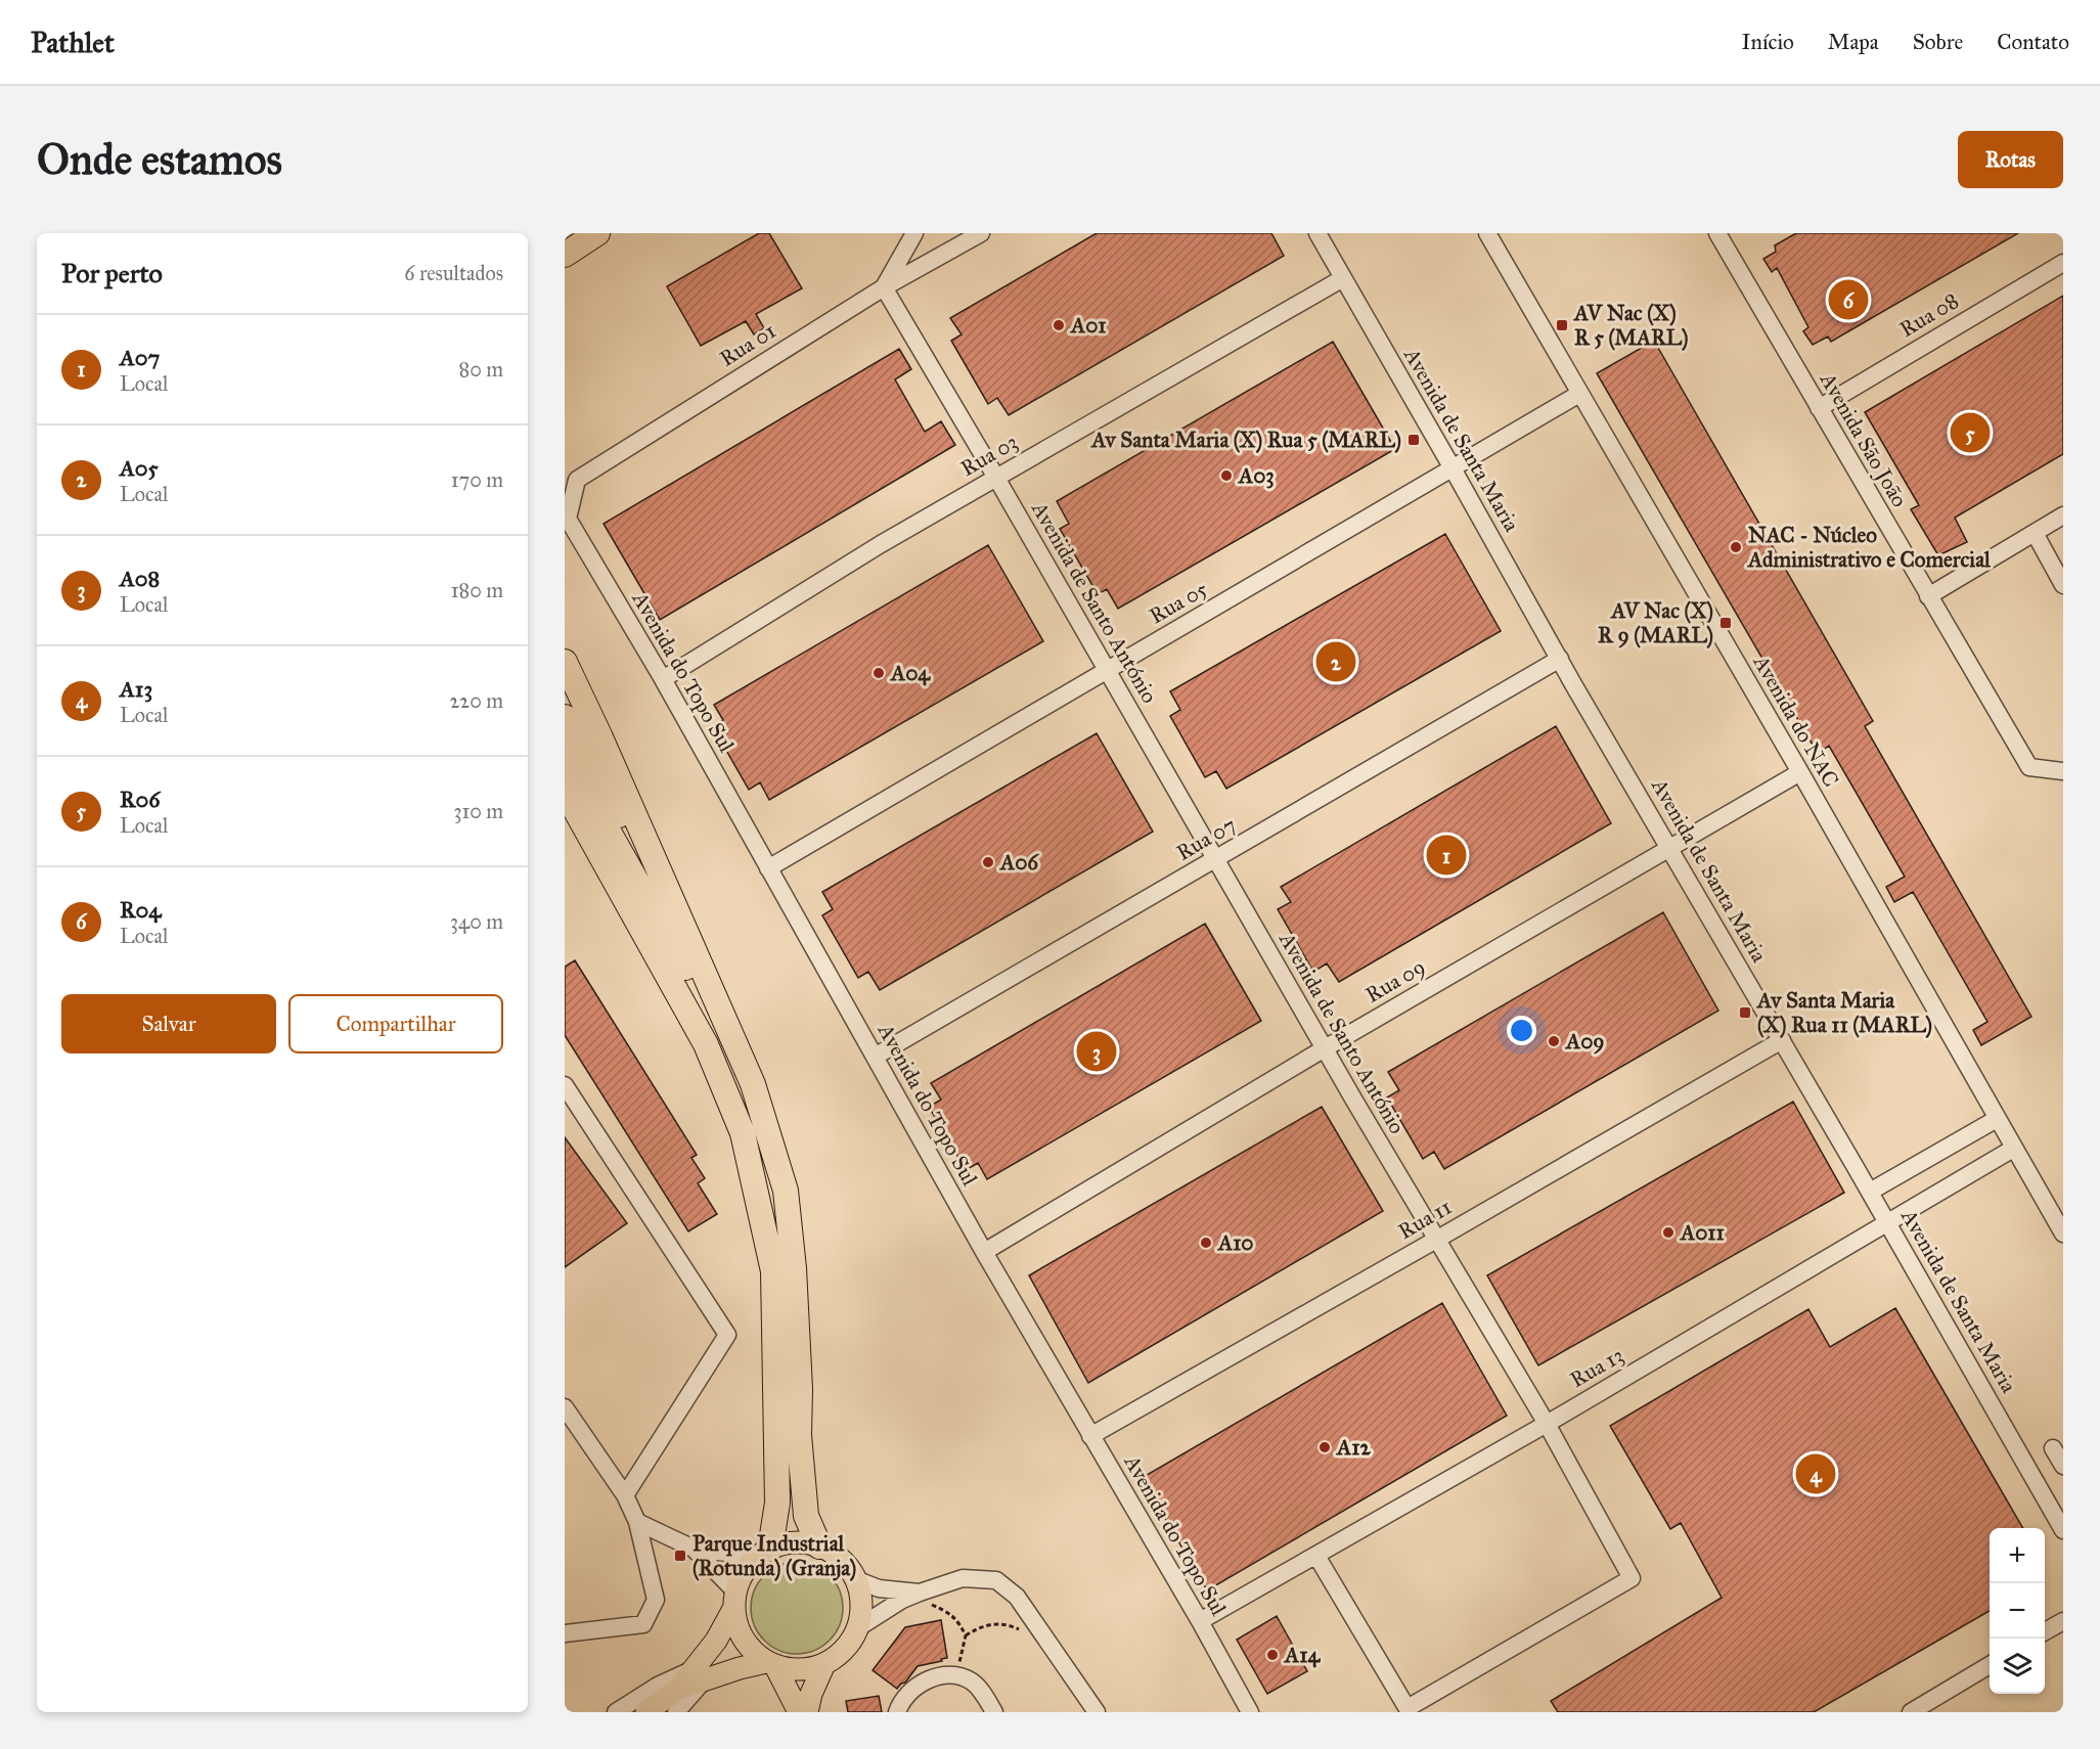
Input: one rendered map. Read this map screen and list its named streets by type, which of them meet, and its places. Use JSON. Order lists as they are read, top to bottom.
{
  "streets": {
    "street": [
      "Rua 08",
      "Rua 01",
      "Avenida de Santa Maria",
      "Avenida São João",
      "Rua 03",
      "Avenida de Santo António",
      "Rua 05",
      "Avenida do Topo Sul",
      "Avenida do NAC",
      "Rua 07",
      "Rua 09",
      "Rua 11",
      "Rua 13"
    ]
  },
  "crossings": [
    ["Rua 08", "Avenida São João"],
    ["Rua 01", "Avenida de Santo António"],
    ["Rua 01", "Avenida do Topo Sul"],
    ["Avenida de Santa Maria", "Rua 03"],
    ["Avenida de Santa Maria", "Rua 05"],
    ["Avenida de Santa Maria", "Rua 07"],
    ["Avenida de Santa Maria", "Rua 09"],
    ["Avenida de Santa Maria", "Rua 11"],
    ["Avenida de Santa Maria", "Rua 13"],
    ["Rua 03", "Avenida de Santo António"],
    ["Rua 03", "Avenida do Topo Sul"],
    ["Avenida de Santo António", "Rua 05"],
    ["Avenida de Santo António", "Rua 07"],
    ["Avenida de Santo António", "Rua 09"],
    ["Avenida de Santo António", "Rua 11"],
    ["Avenida de Santo António", "Rua 13"],
    ["Rua 05", "Avenida do Topo Sul"],
    ["Rua 05", "Avenida do NAC"],
    ["Avenida do Topo Sul", "Rua 07"],
    ["Avenida do Topo Sul", "Rua 09"],
    ["Avenida do Topo Sul", "Rua 11"],
    ["Avenida do Topo Sul", "Rua 13"],
    ["Avenida do NAC", "Rua 09"],
    ["Avenida do NAC", "Rua 13"]
  ],
  "places": {
    "other": [
      "A01",
      "A03",
      "NAC - Núcleo Administrativo e Comercial",
      "A04",
      "A06",
      "A09",
      "A011",
      "A10",
      "A12",
      "A14"
    ],
    "transit": [
      "AV Nac (X) R 5 (MARL)",
      "Av Santa Maria (X) Rua 5 (MARL)",
      "AV Nac (X) R 9 (MARL)",
      "Av Santa Maria (X) Rua 11 (MARL)",
      "Parque Industrial (Rotunda) (Granja)"
    ]
  },
  "page": {
    "header": "Pathlet",
    "nav": [
      "Início",
      "Mapa",
      "Sobre",
      "Contato"
    ],
    "buttons": [
      "Rotas",
      ["Salvar", "Compartilhar"]
    ],
    "title": "Onde estamos",
    "heading": ["Por perto", "6 resultados"],
    "pins": [
      "6",
      "5",
      "2",
      "1",
      "3",
      "4"
    ],
    "list": [
      {
        "mark": "1",
        "name": "A07",
        "note": "Local",
        "value": "80 m"
      },
      {
        "mark": "2",
        "name": "A05",
        "note": "Local",
        "value": "170 m"
      },
      {
        "mark": "3",
        "name": "A08",
        "note": "Local",
        "value": "180 m"
      },
      {
        "mark": "4",
        "name": "A13",
        "note": "Local",
        "value": "220 m"
      },
      {
        "mark": "5",
        "name": "R06",
        "note": "Local",
        "value": "310 m"
      },
      {
        "mark": "6",
        "name": "R04",
        "note": "Local",
        "value": "340 m"
      }
    ],
    "map_buttons": ["+", "−"]
  }
}
